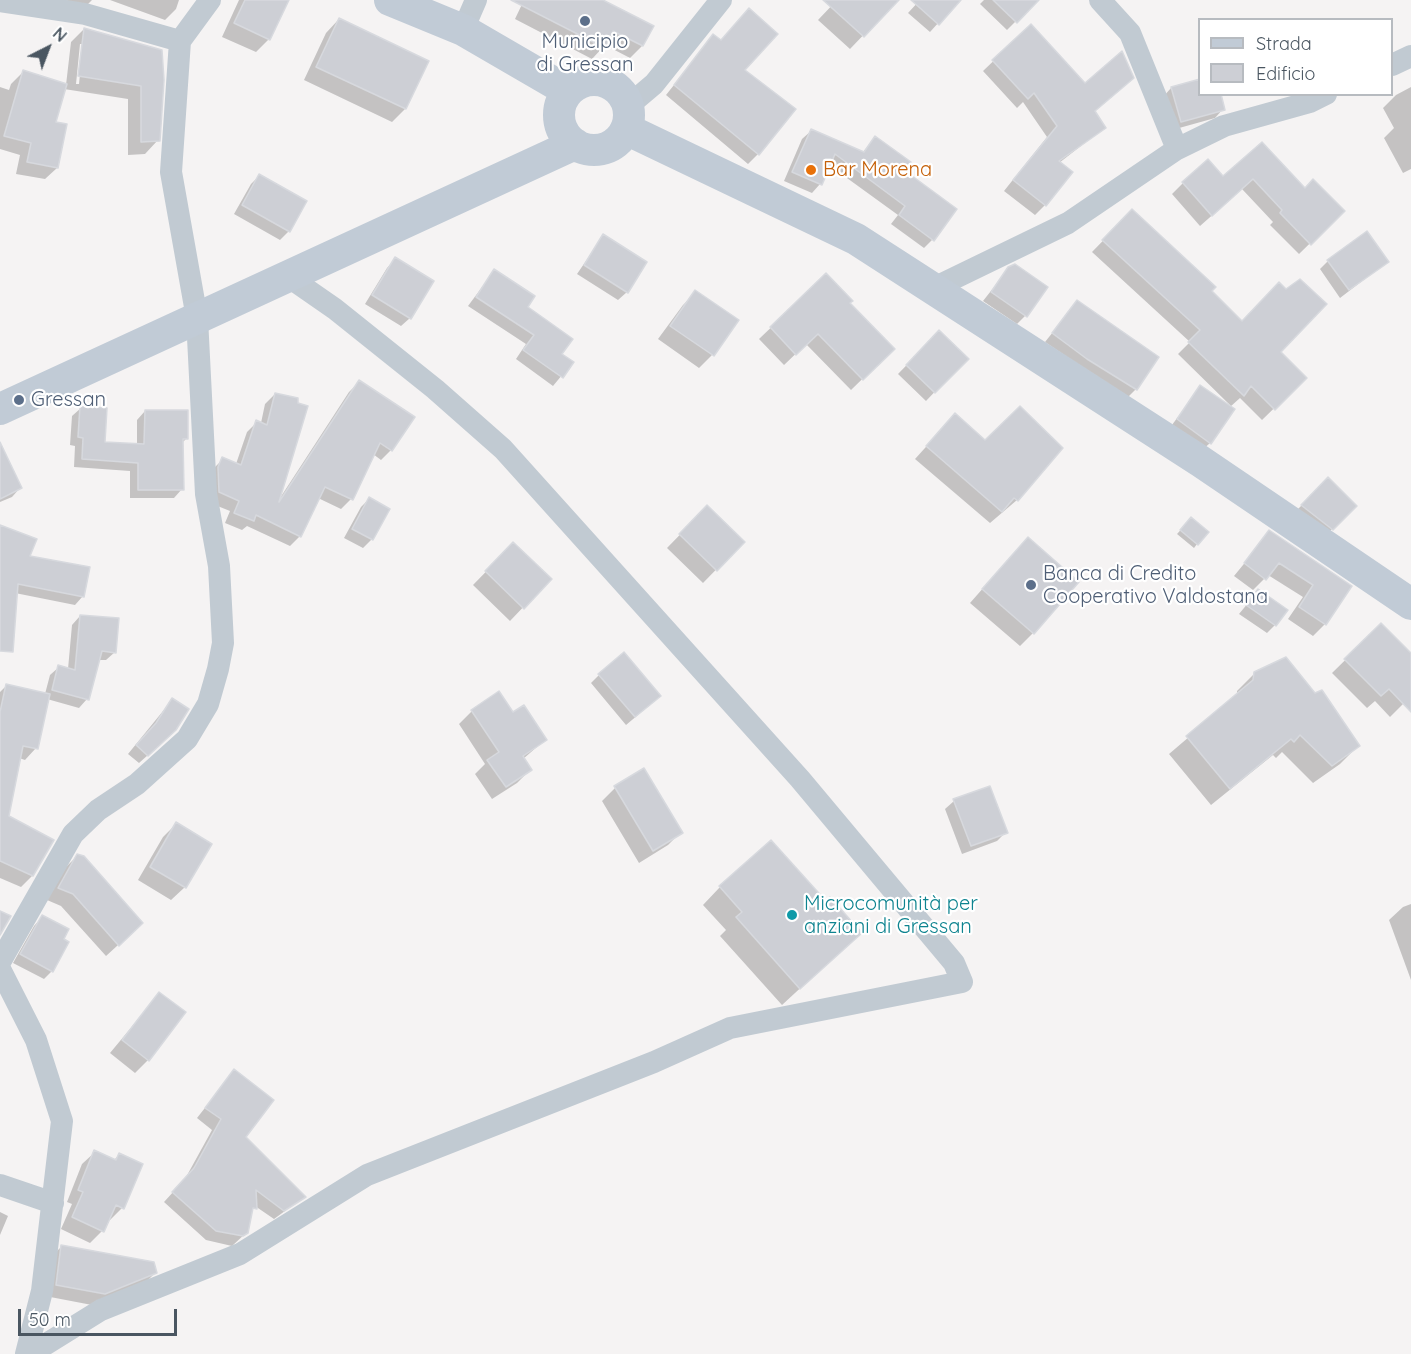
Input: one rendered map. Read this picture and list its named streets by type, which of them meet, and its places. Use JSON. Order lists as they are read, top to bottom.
{
  "places": [
    "Municipio di Gressan",
    "Bar Morena",
    "Gressan",
    "Banca di Credito Cooperativo Valdostana",
    "Microcomunità per anziani di Gressan"
  ],
  "legend": ["Strada", "Edificio"],
  "scale_bar": "50 m",
  "north": "top right"
}
